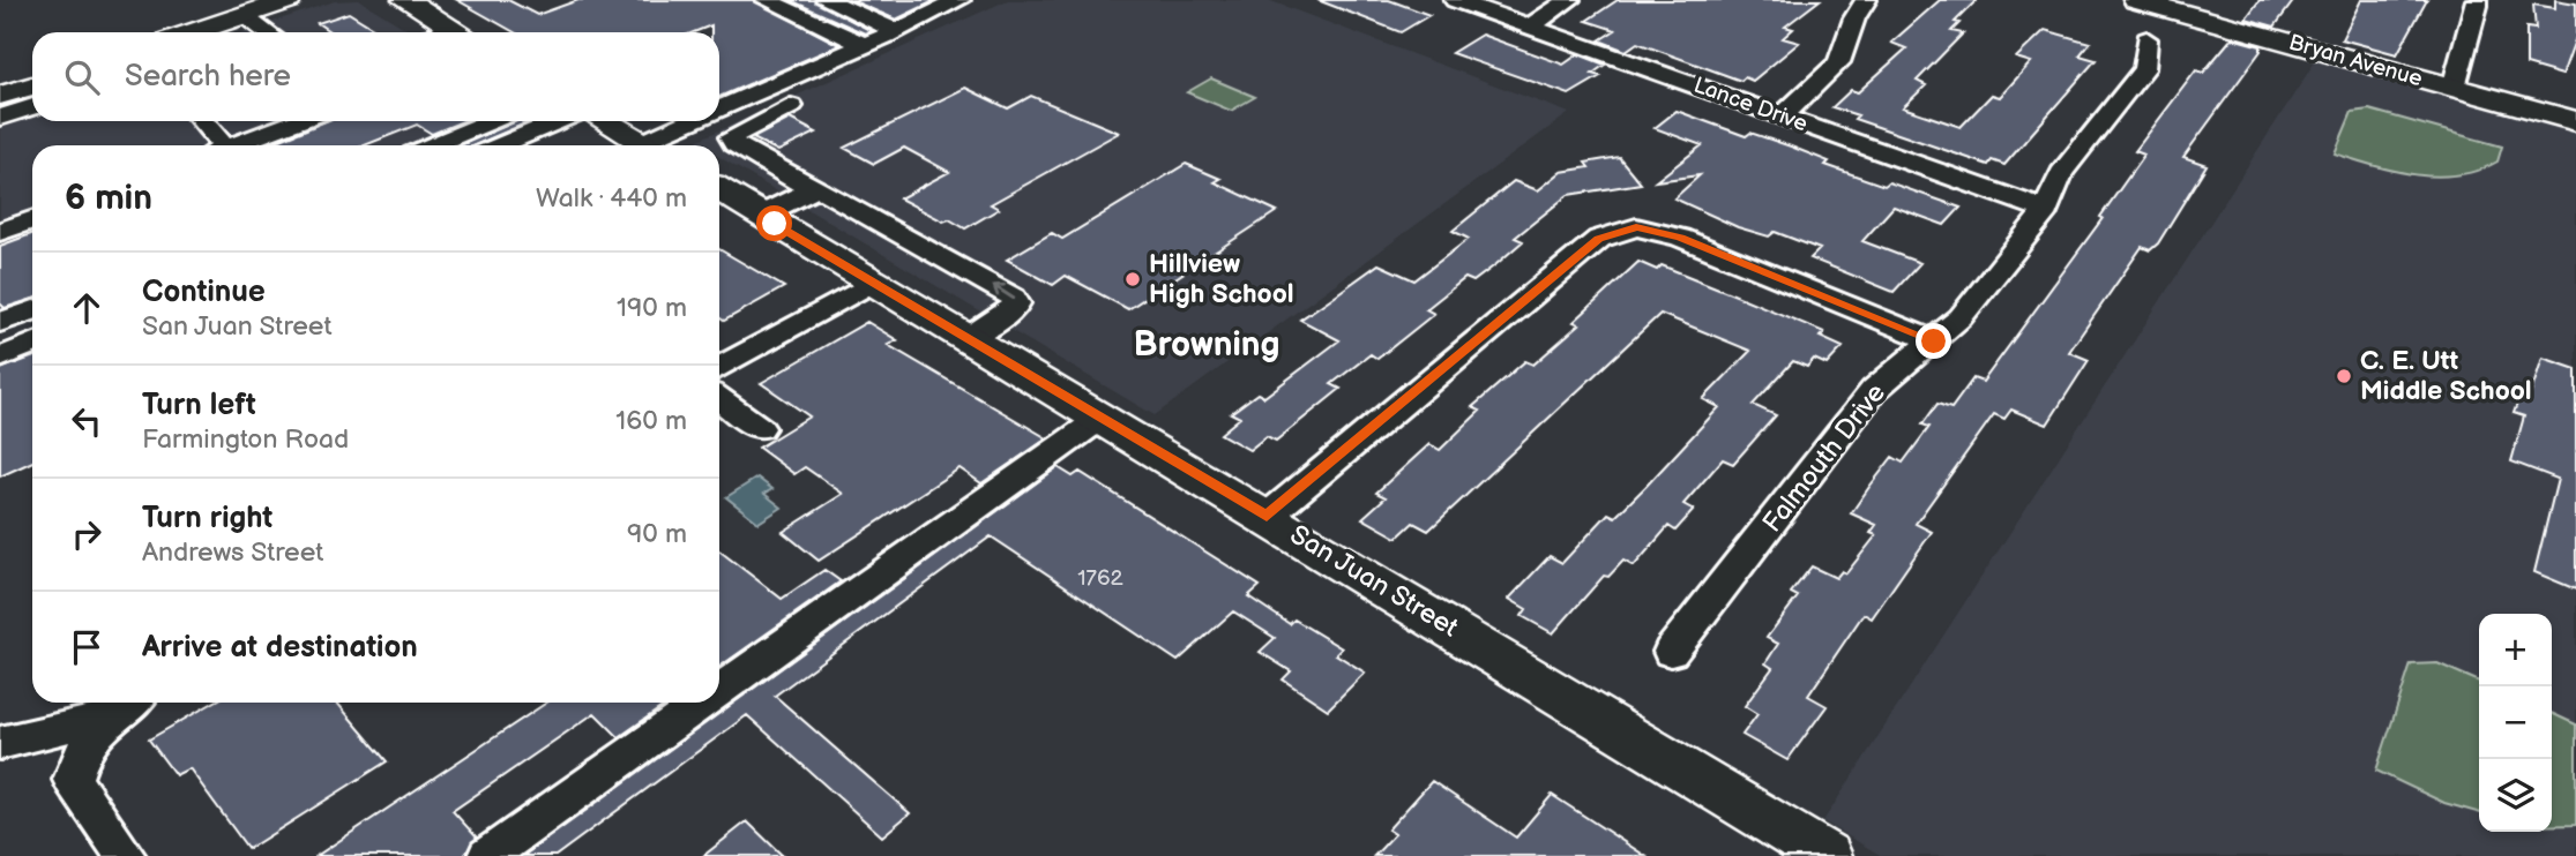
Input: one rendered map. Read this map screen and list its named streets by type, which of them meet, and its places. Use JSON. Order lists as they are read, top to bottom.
{
  "streets": {
    "main road": ["Bryan Avenue", "San Juan Street"],
    "street": ["Lance Drive", "Falmouth Drive"]
  },
  "crossings": [
    ["Lance Drive", "Falmouth Drive"]
  ],
  "districts": ["Browning"],
  "places": ["Hillview High School", "C. E. Utt Middle School"],
  "house_numbers": ["1762"],
  "page": {
    "search": "Search here",
    "heading": ["6 min", "Walk · 440 m"],
    "list": [
      ["Continue", "San Juan Street", "190 m"],
      ["Turn left", "Farmington Road", "160 m"],
      ["Turn right", "Andrews Street", "90 m"],
      "Arrive at destination"
    ],
    "map_buttons": ["+", "−"]
  }
}
